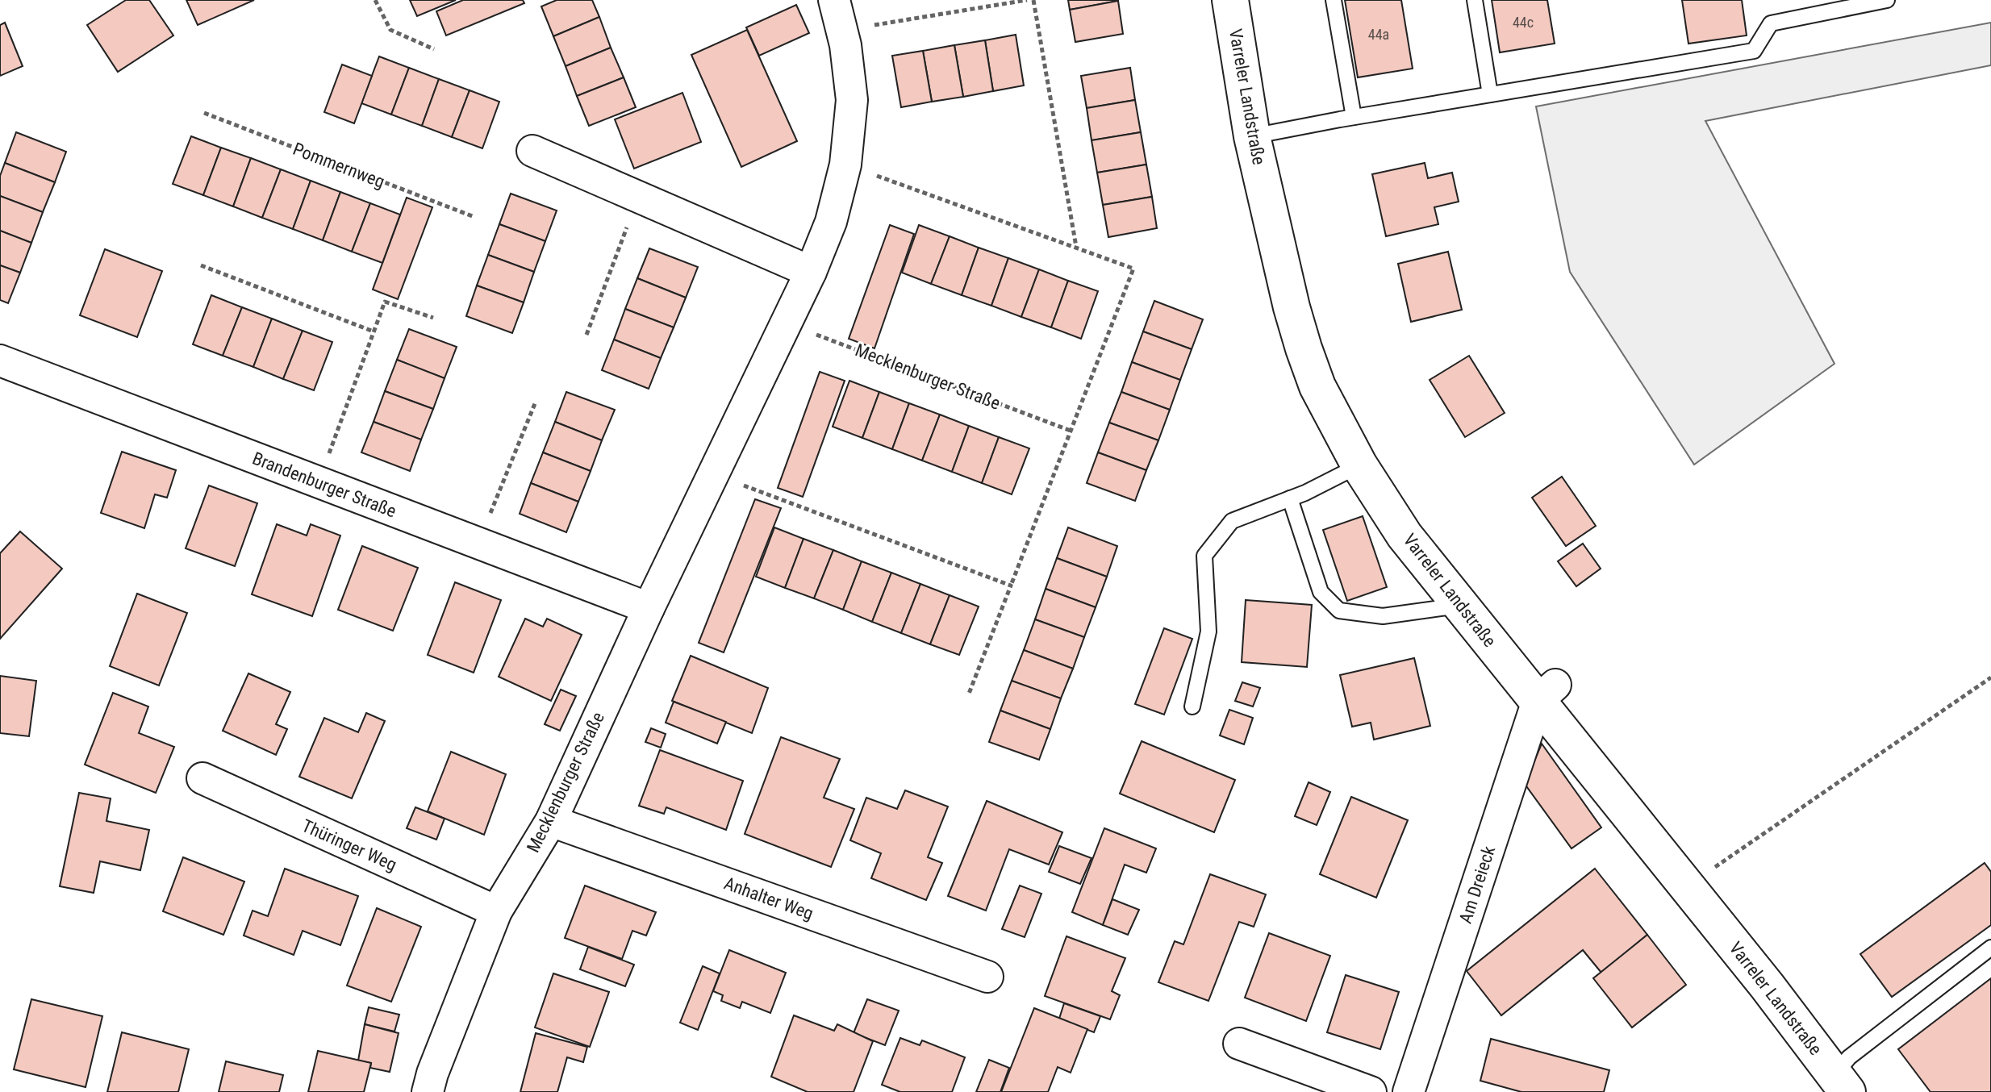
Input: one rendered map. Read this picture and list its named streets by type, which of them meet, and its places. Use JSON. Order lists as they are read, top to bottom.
{
  "streets": {
    "main road": ["Varreler Landstraße"],
    "street": [
      "Mecklenburger Straße",
      "Brandenburger Straße",
      "Thüringer Weg",
      "Am Dreieck",
      "Anhalter Weg"
    ],
    "path": ["Pommernweg"]
  },
  "crossings": [
    ["Varreler Landstraße", "Am Dreieck"],
    ["Mecklenburger Straße", "Brandenburger Straße"],
    ["Mecklenburger Straße", "Thüringer Weg"],
    ["Mecklenburger Straße", "Anhalter Weg"]
  ],
  "house_numbers": ["44c", "44a"]
}
